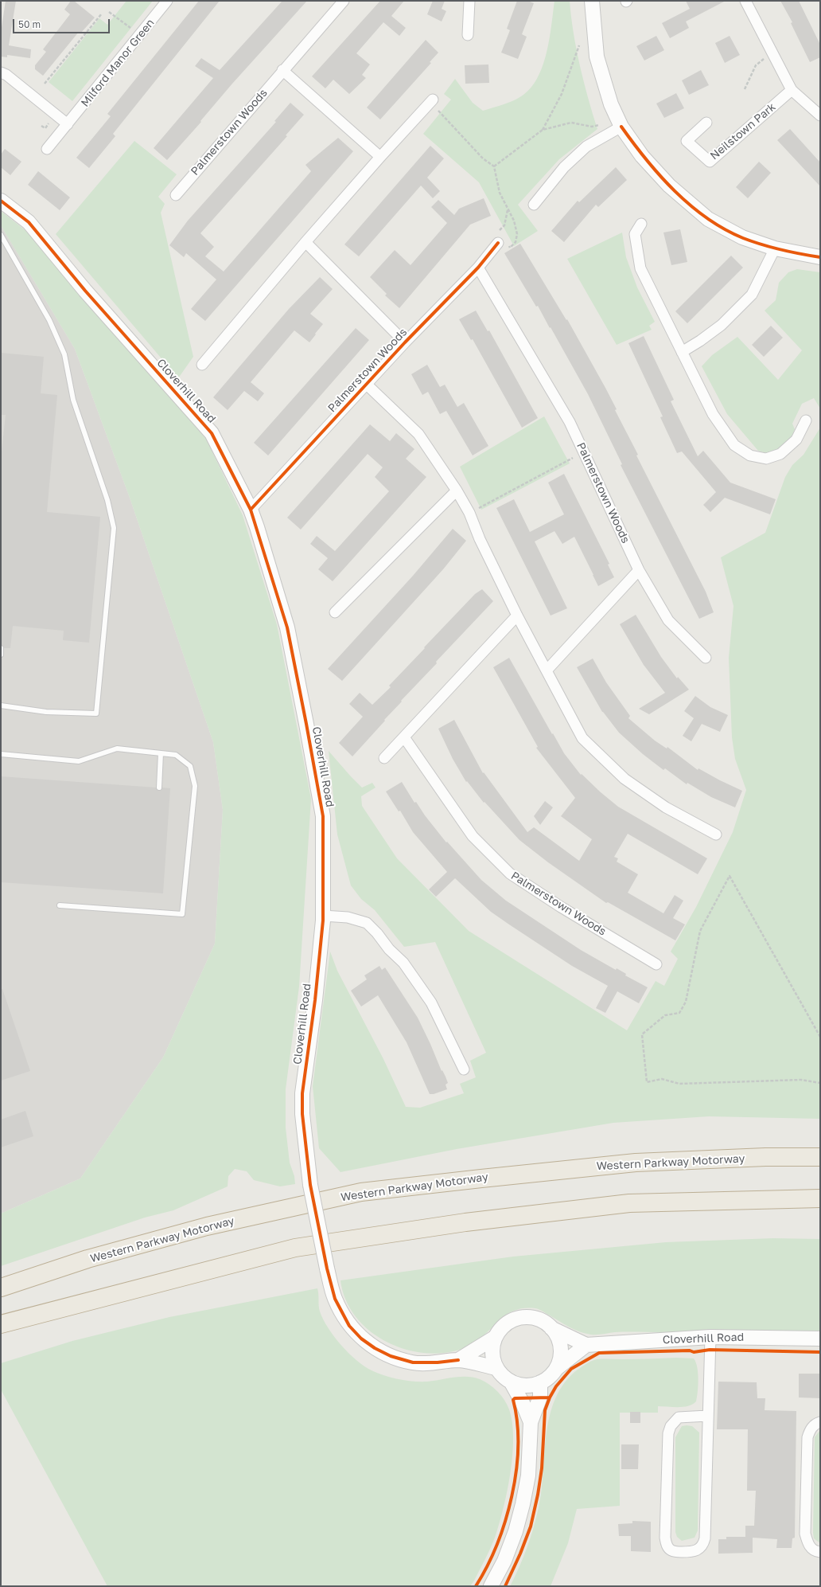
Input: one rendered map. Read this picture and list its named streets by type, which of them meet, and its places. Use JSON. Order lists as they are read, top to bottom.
{
  "streets": {
    "highway": ["Western Parkway Motorway"],
    "street": [
      "Milford Manor Green",
      "Neilstown Park",
      "Palmerstown Woods",
      "Cloverhill Road"
    ]
  },
  "crossings": [
    ["Palmerstown Woods", "Cloverhill Road"]
  ],
  "scale_bar": "50 m"
}
